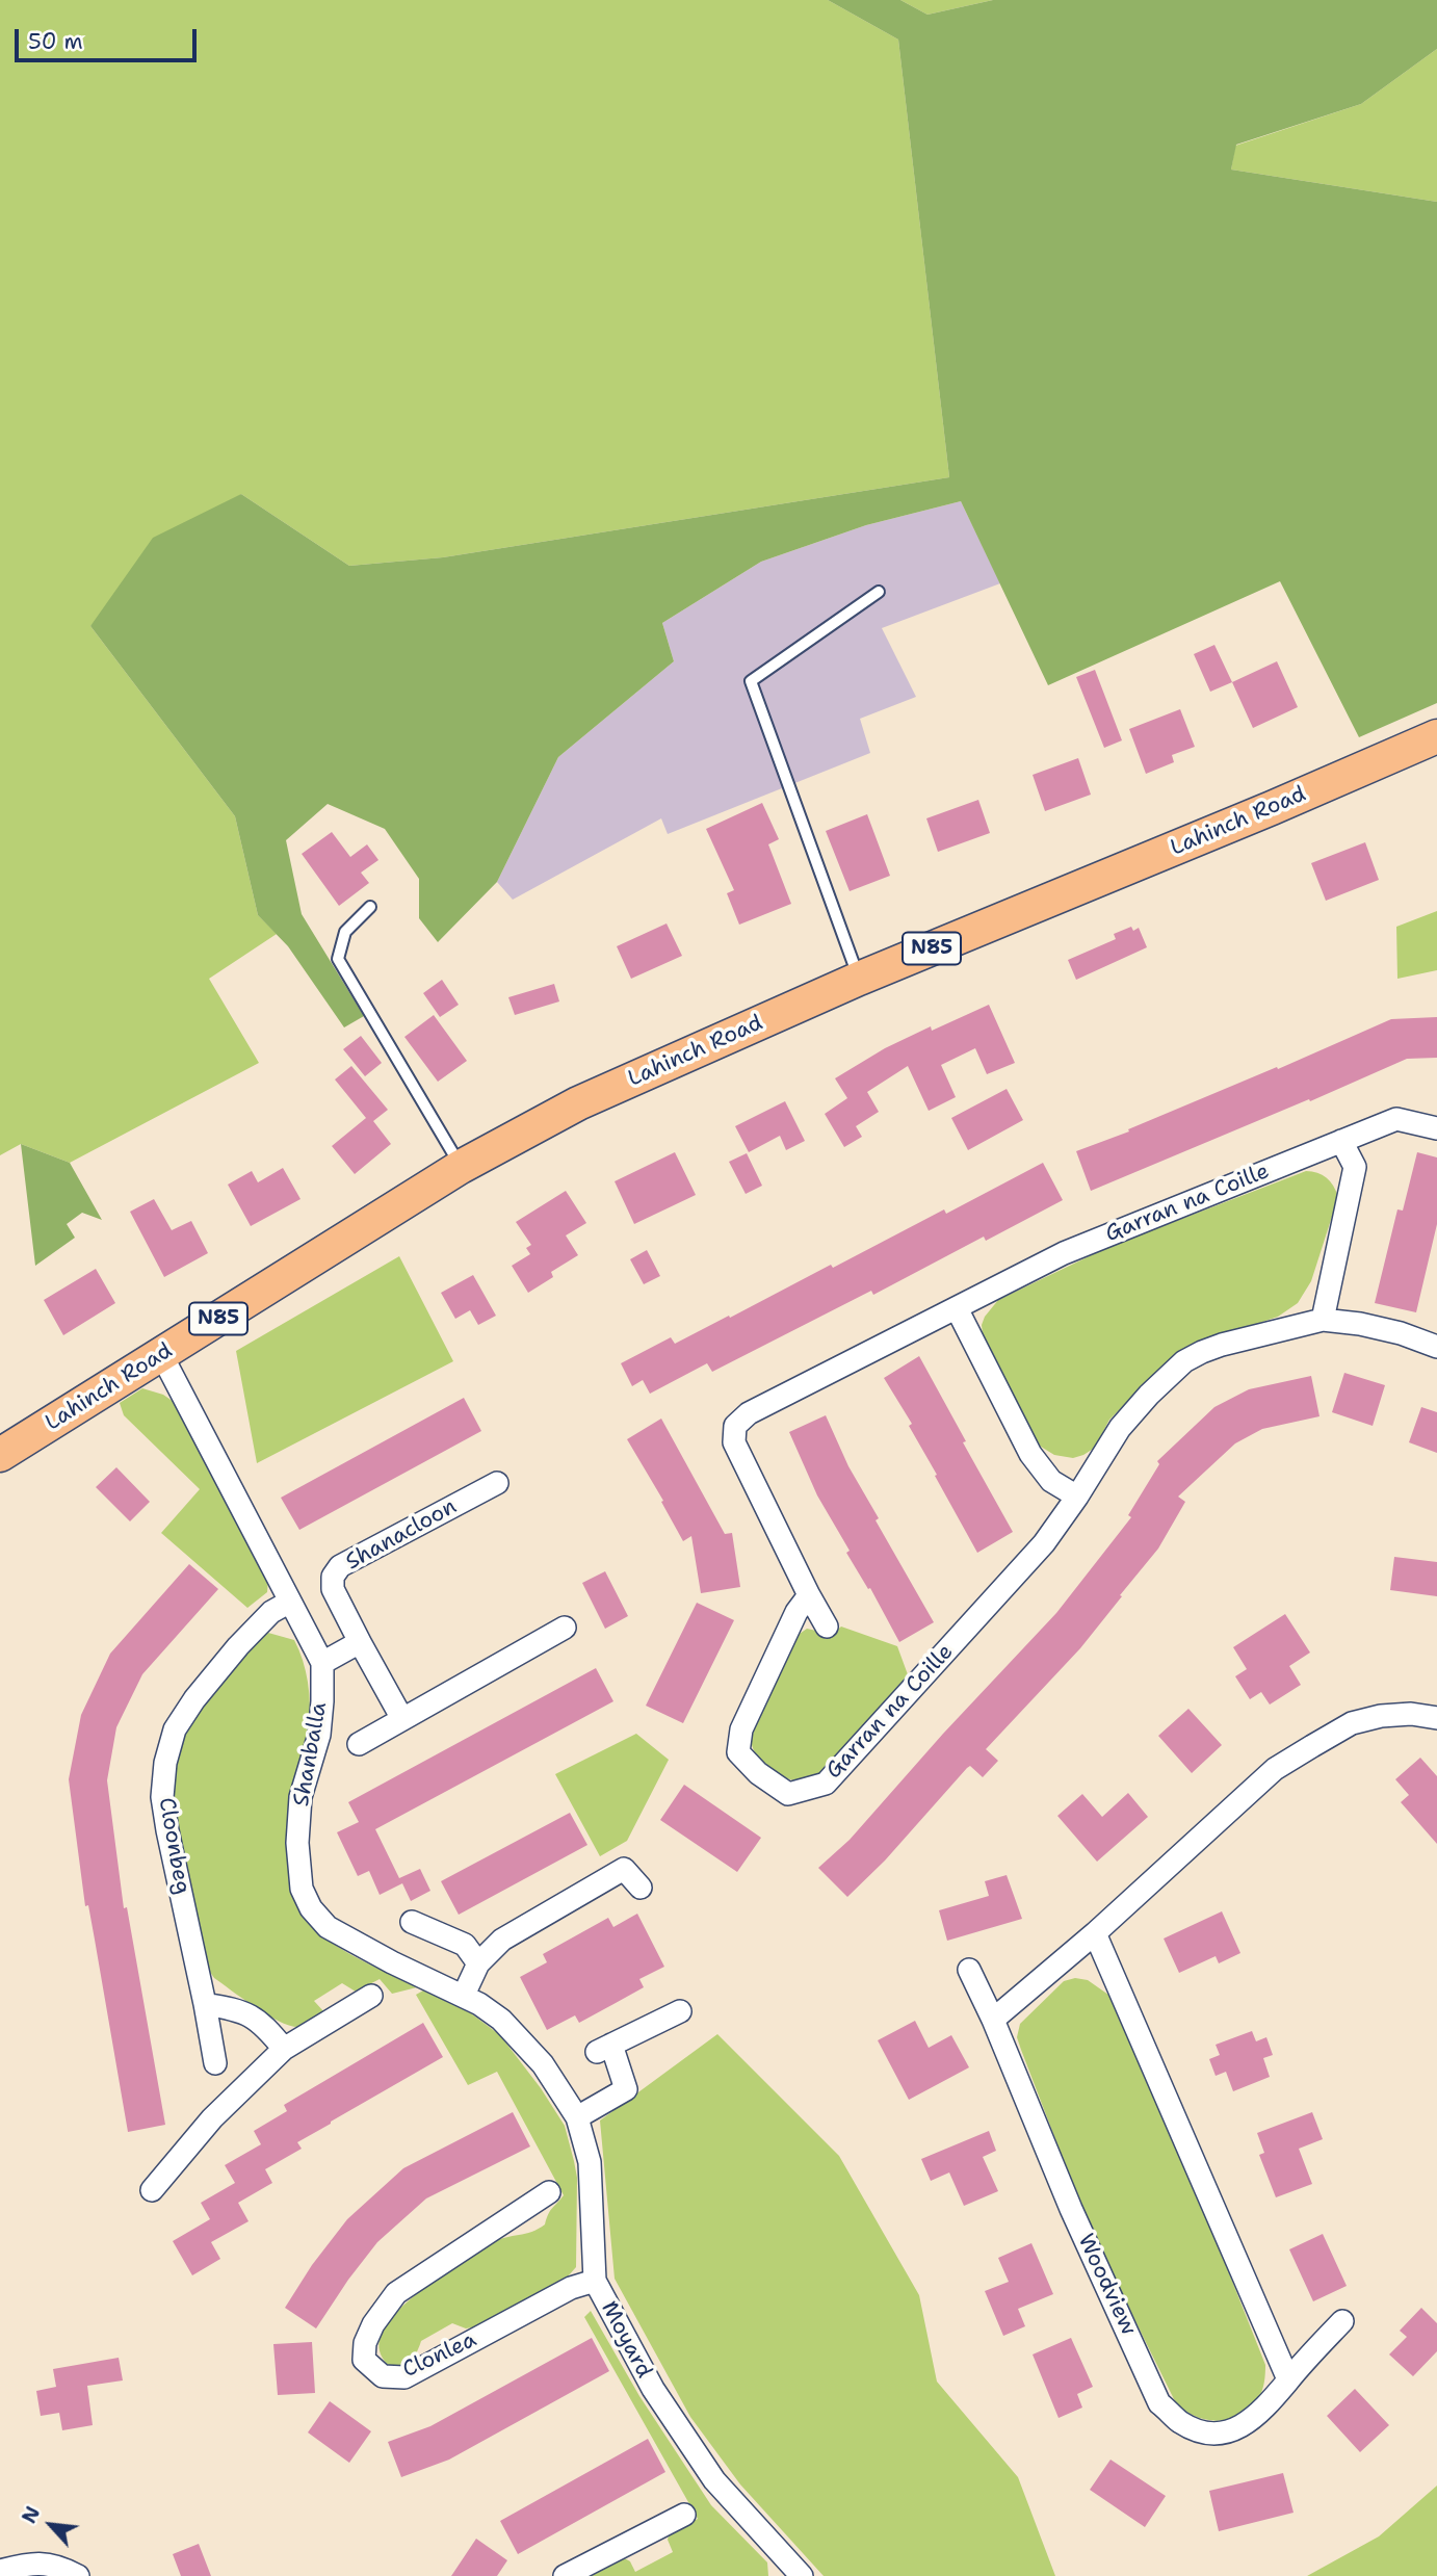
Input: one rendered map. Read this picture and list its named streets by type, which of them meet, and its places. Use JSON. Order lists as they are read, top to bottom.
{
  "streets": {
    "main road": ["Lahinch Road", "N85"],
    "street": [
      "Garran na Coille",
      "Shanacloon",
      "Shanballa",
      "Cloonbeg",
      "Woodview",
      "Moyard",
      "Clonlea"
    ]
  },
  "crossings": [
    ["Lahinch Road", "Shanballa"],
    ["Shanballa", "Cloonbeg"],
    ["Shanballa", "Moyard"],
    ["Moyard", "Clonlea"]
  ],
  "scale_bar": "50 m",
  "north": "top left"
}
